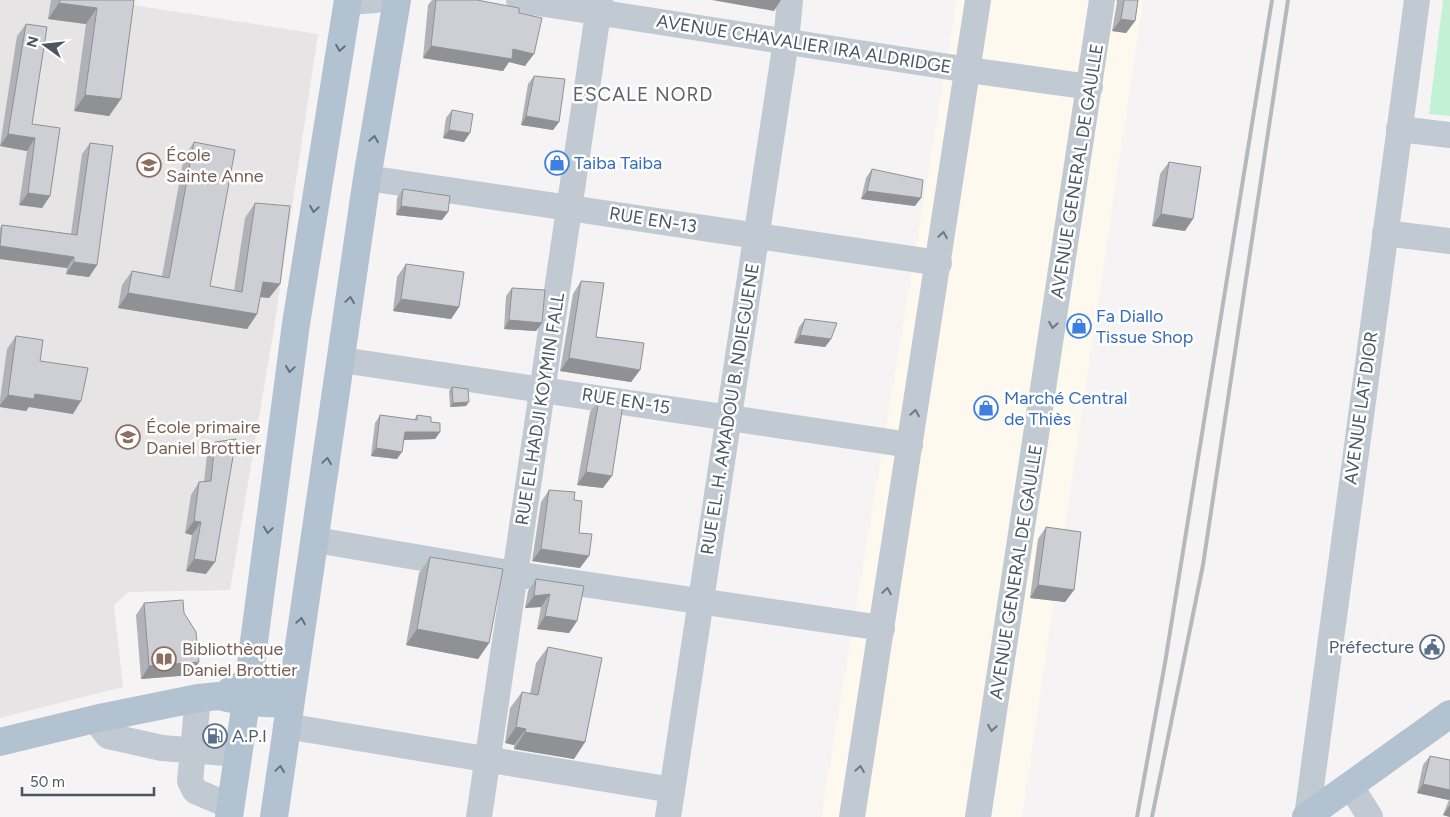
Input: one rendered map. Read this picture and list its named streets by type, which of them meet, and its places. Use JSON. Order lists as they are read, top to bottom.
{
  "streets": {
    "street": [
      "AVENUE CHAVALIER IRA ALDRIDGE",
      "AVENUE GENERAL DE GAULLE",
      "RUE EN-13",
      "RUE EN-15",
      "AVENUE LAT DIOR",
      "RUE EL HADJI KOYMIN FALL",
      "RUE EL. H. AMADOU B. NDIEGUENE"
    ]
  },
  "crossings": [
    ["AVENUE CHAVALIER IRA ALDRIDGE", "AVENUE GENERAL DE GAULLE"],
    ["AVENUE CHAVALIER IRA ALDRIDGE", "RUE EL HADJI KOYMIN FALL"],
    ["AVENUE CHAVALIER IRA ALDRIDGE", "RUE EL. H. AMADOU B. NDIEGUENE"],
    ["RUE EN-13", "RUE EL HADJI KOYMIN FALL"],
    ["RUE EN-13", "RUE EL. H. AMADOU B. NDIEGUENE"],
    ["RUE EN-15", "RUE EL HADJI KOYMIN FALL"],
    ["RUE EN-15", "RUE EL. H. AMADOU B. NDIEGUENE"]
  ],
  "districts": ["ESCALE NORD"],
  "places": {
    "shop": ["Taiba Taiba", "Fa Diallo Tissue Shop", "Marché Central de Thiès"],
    "school or university": ["École Sainte Anne", "École primaire Daniel Brottier"],
    "public building": ["Préfecture"],
    "library": ["Bibliothèque Daniel Brottier"],
    "fuel station": ["A.P.I"]
  },
  "scale_bar": "50 m",
  "north": "left"
}
